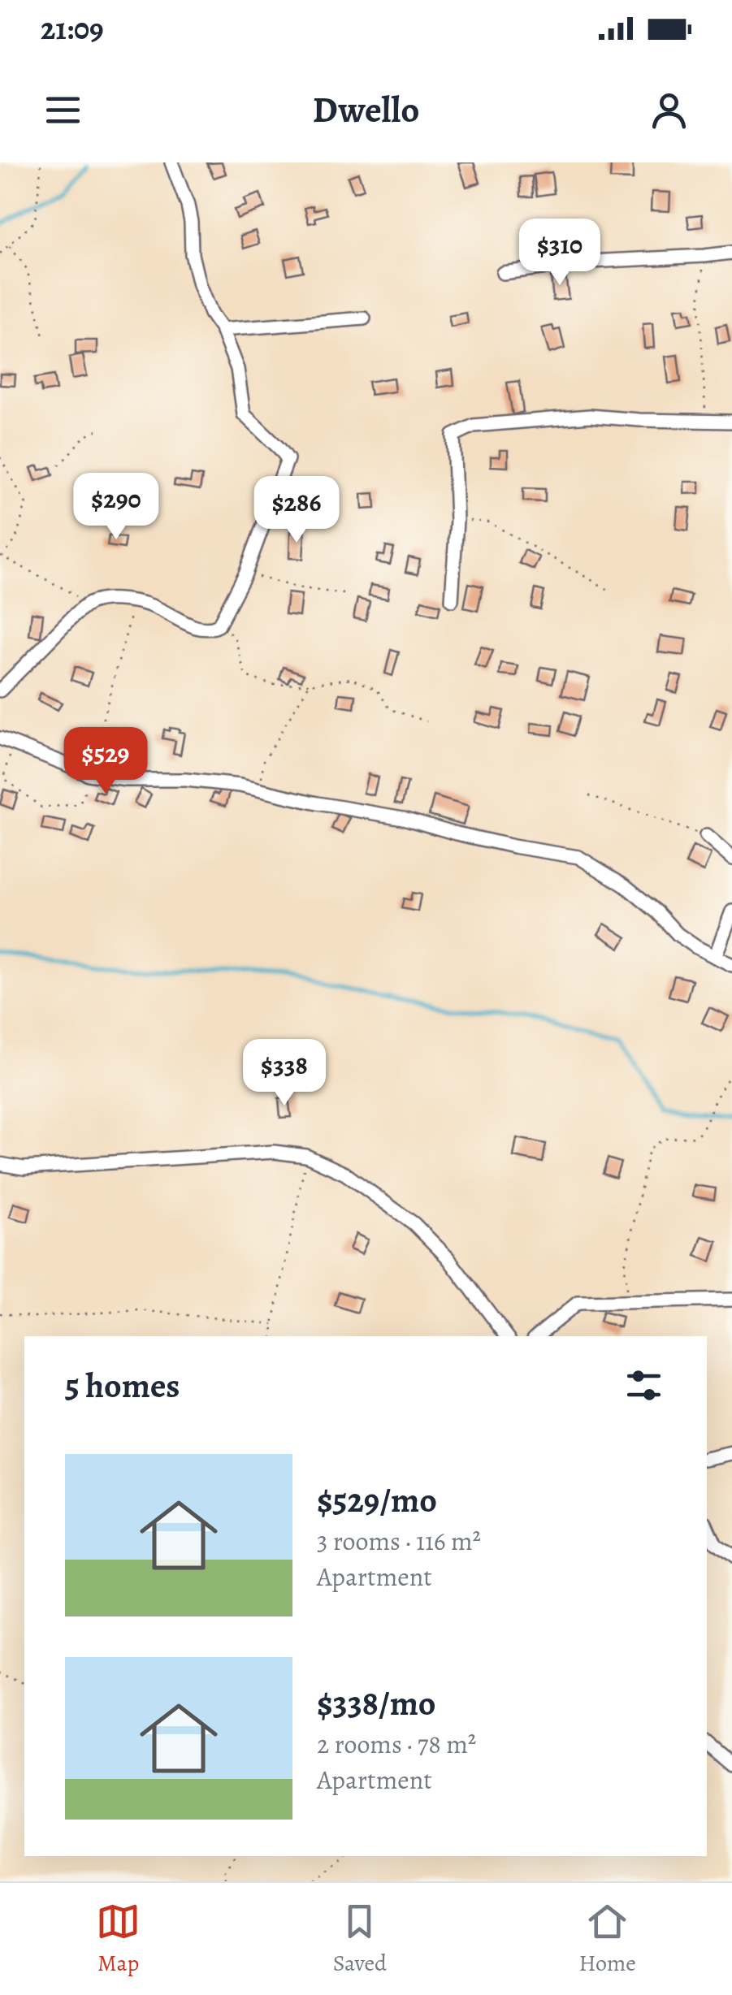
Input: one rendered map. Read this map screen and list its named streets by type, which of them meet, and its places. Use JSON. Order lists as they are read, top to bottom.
{
  "page": {
    "status": "21:09",
    "header": "Dwello",
    "price": [
      "$310",
      "$290",
      "$286",
      "$529",
      "$338"
    ],
    "heading": "5 homes",
    "list": [
      {
        "name": "$529/mo",
        "note": "3 rooms · 116 m² · Apartment"
      },
      {
        "name": "$338/mo",
        "note": "2 rooms · 78 m² · Apartment"
      }
    ],
    "tabs": ["Map", "Saved", "Home"]
  }
}
